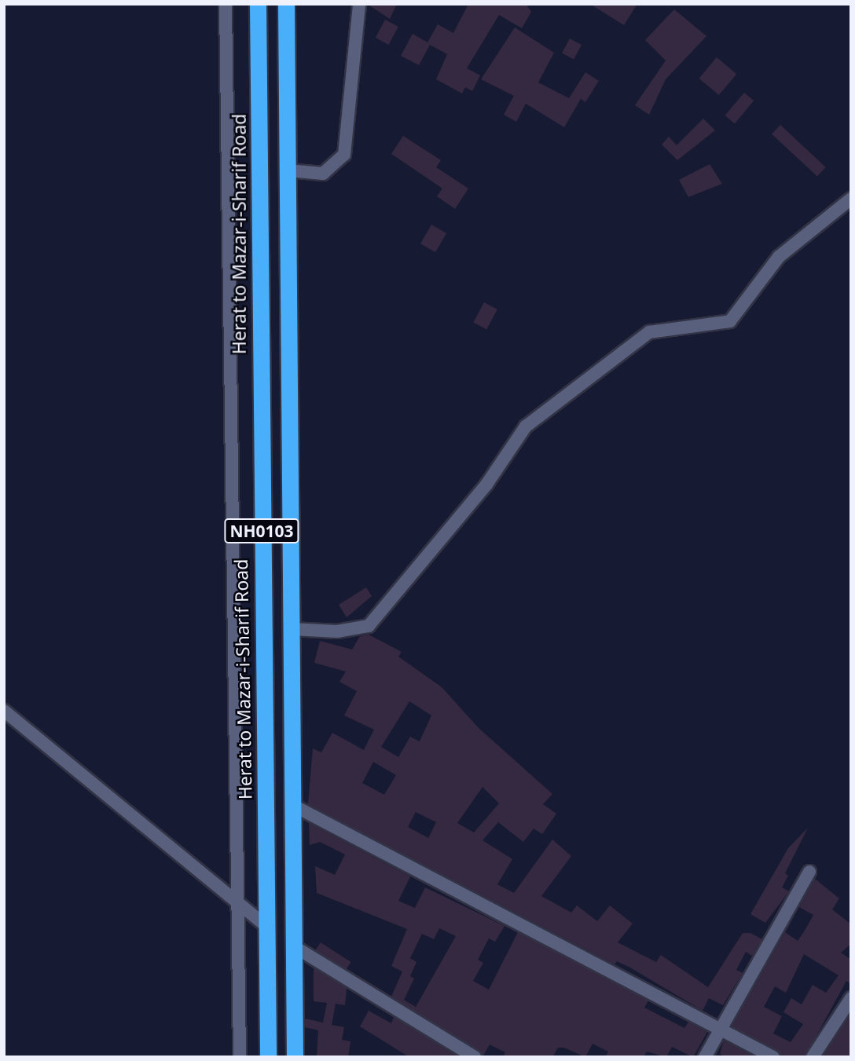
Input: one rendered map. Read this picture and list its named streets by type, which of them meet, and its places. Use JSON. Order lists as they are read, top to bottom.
{
  "streets": {
    "highway": ["Herat to Mazar-i-Sharif Road", "NH0103"]
  }
}
